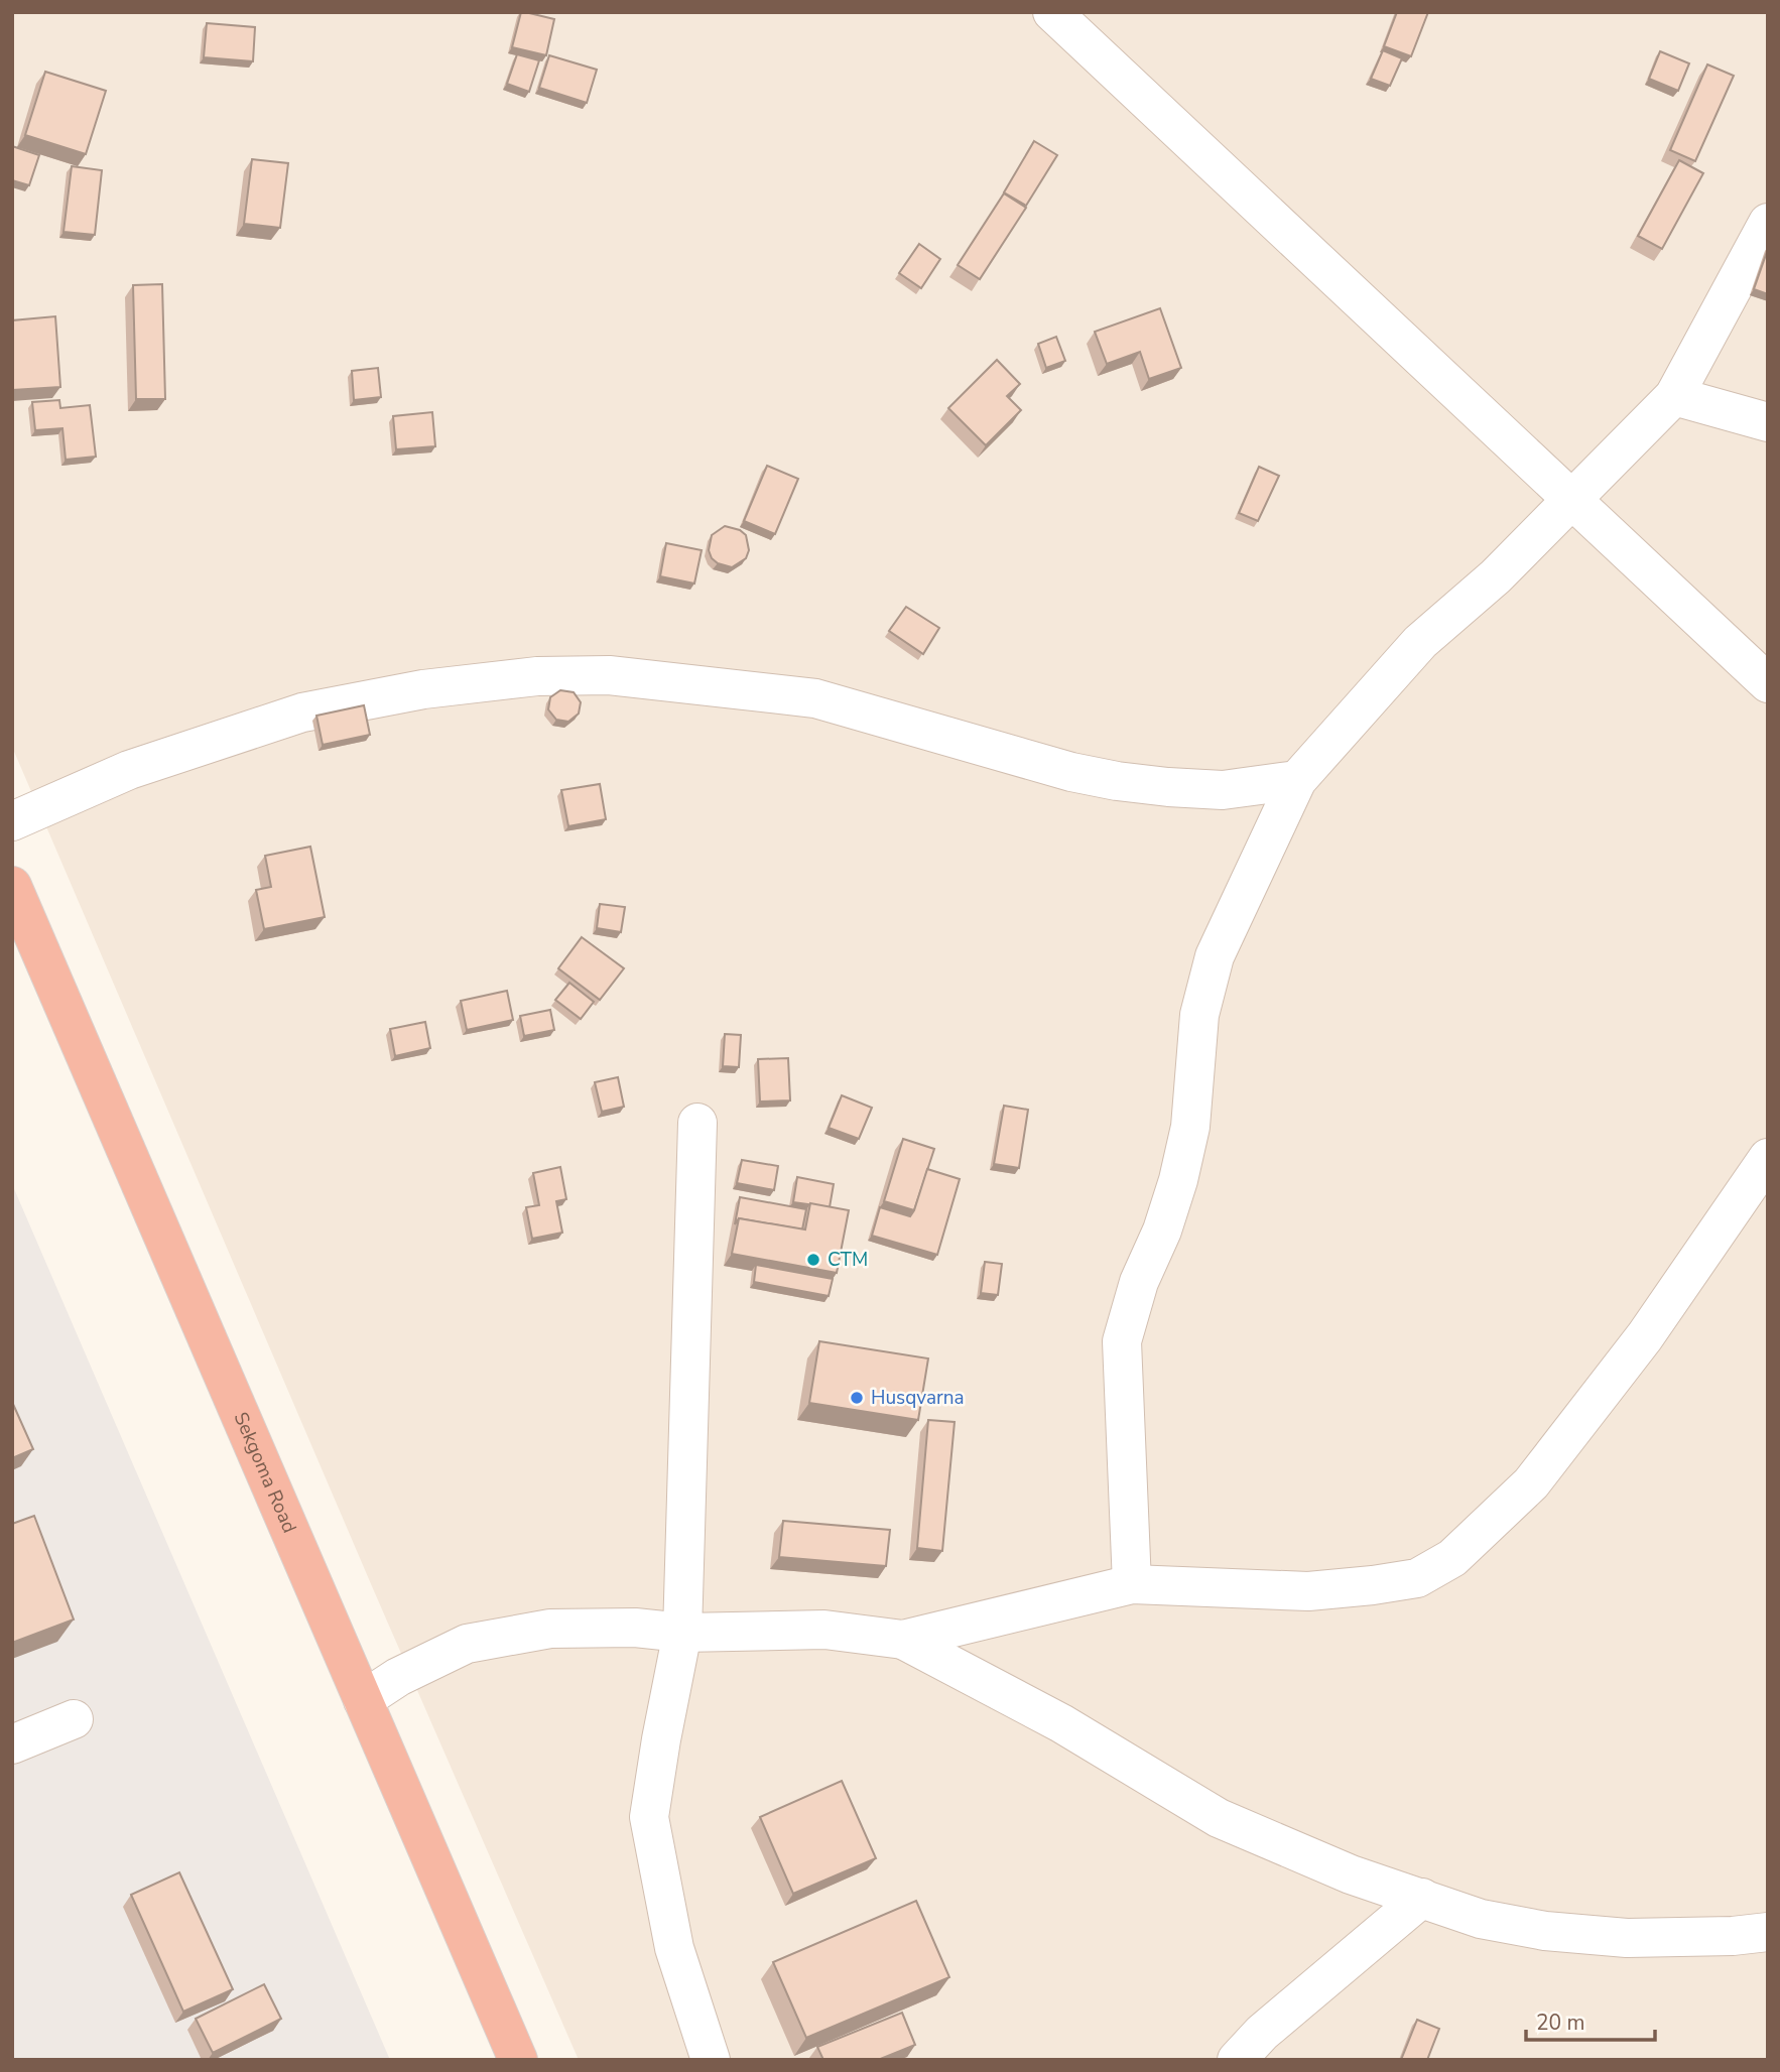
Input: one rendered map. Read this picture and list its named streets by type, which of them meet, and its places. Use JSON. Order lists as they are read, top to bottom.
{
  "streets": {
    "highway": ["Sekgoma Road"]
  },
  "places": ["CTM", "Husqvarna"],
  "scale_bar": "20 m"
}
